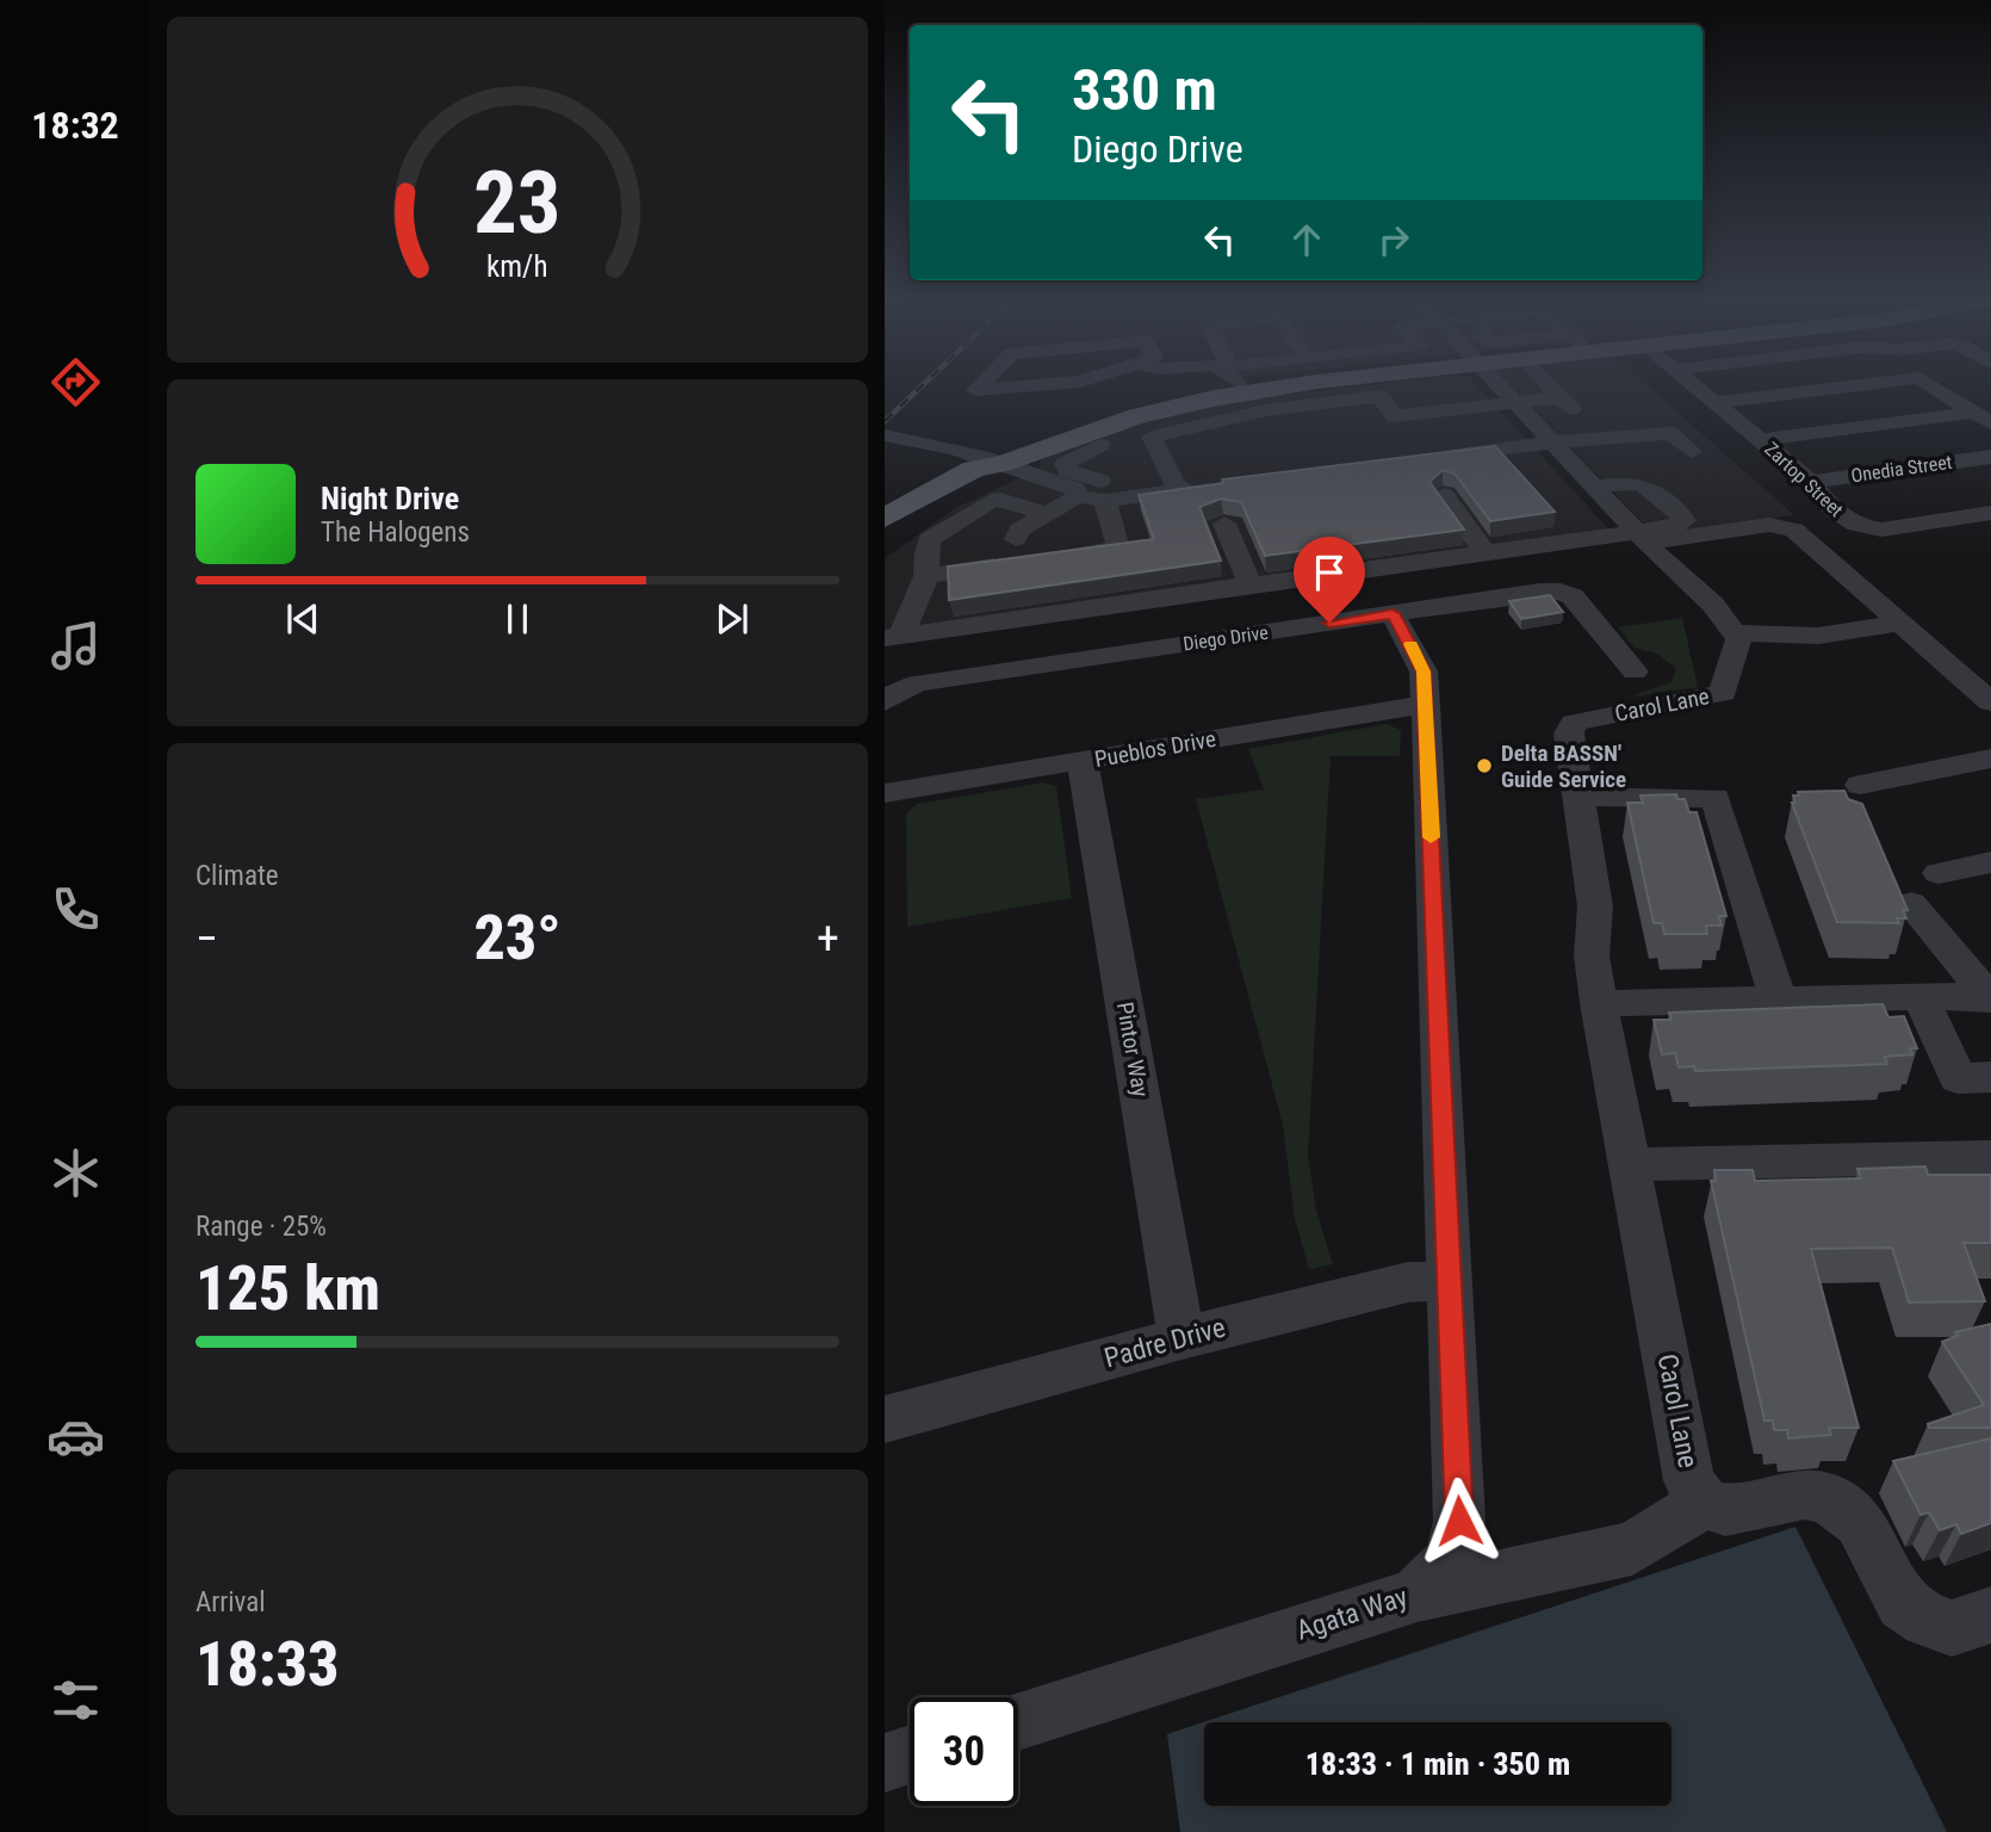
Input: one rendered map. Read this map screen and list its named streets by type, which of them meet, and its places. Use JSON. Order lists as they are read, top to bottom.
{
  "streets": {
    "street": [
      "Onedia Street",
      "Zartop Street",
      "Diego Drive",
      "Carol Lane",
      "Pueblos Drive",
      "Pintor Way",
      "Padre Drive",
      "Agata Way"
    ]
  },
  "crossings": [
    ["Onedia Street", "Zartop Street"],
    ["Diego Drive", "Agata Way"],
    ["Pueblos Drive", "Pintor Way"],
    ["Pueblos Drive", "Agata Way"],
    ["Pintor Way", "Padre Drive"],
    ["Padre Drive", "Agata Way"]
  ],
  "places": ["Delta BASSN' Guide Service"],
  "page": {
    "tabs": "18:32",
    "turn": ["330 m", "Diego Drive"],
    "song": ["Night Drive", "The Halogens"],
    "tile": [
      "Climate",
      ["Range · 25%", "125 km"],
      ["Arrival", "18:33"]
    ],
    "heat": ["−", "23°", "+"],
    "limit": "30",
    "trip": "18:33 · 1 min · 350 m",
    "gauge": ["23", "km/h"]
  }
}
